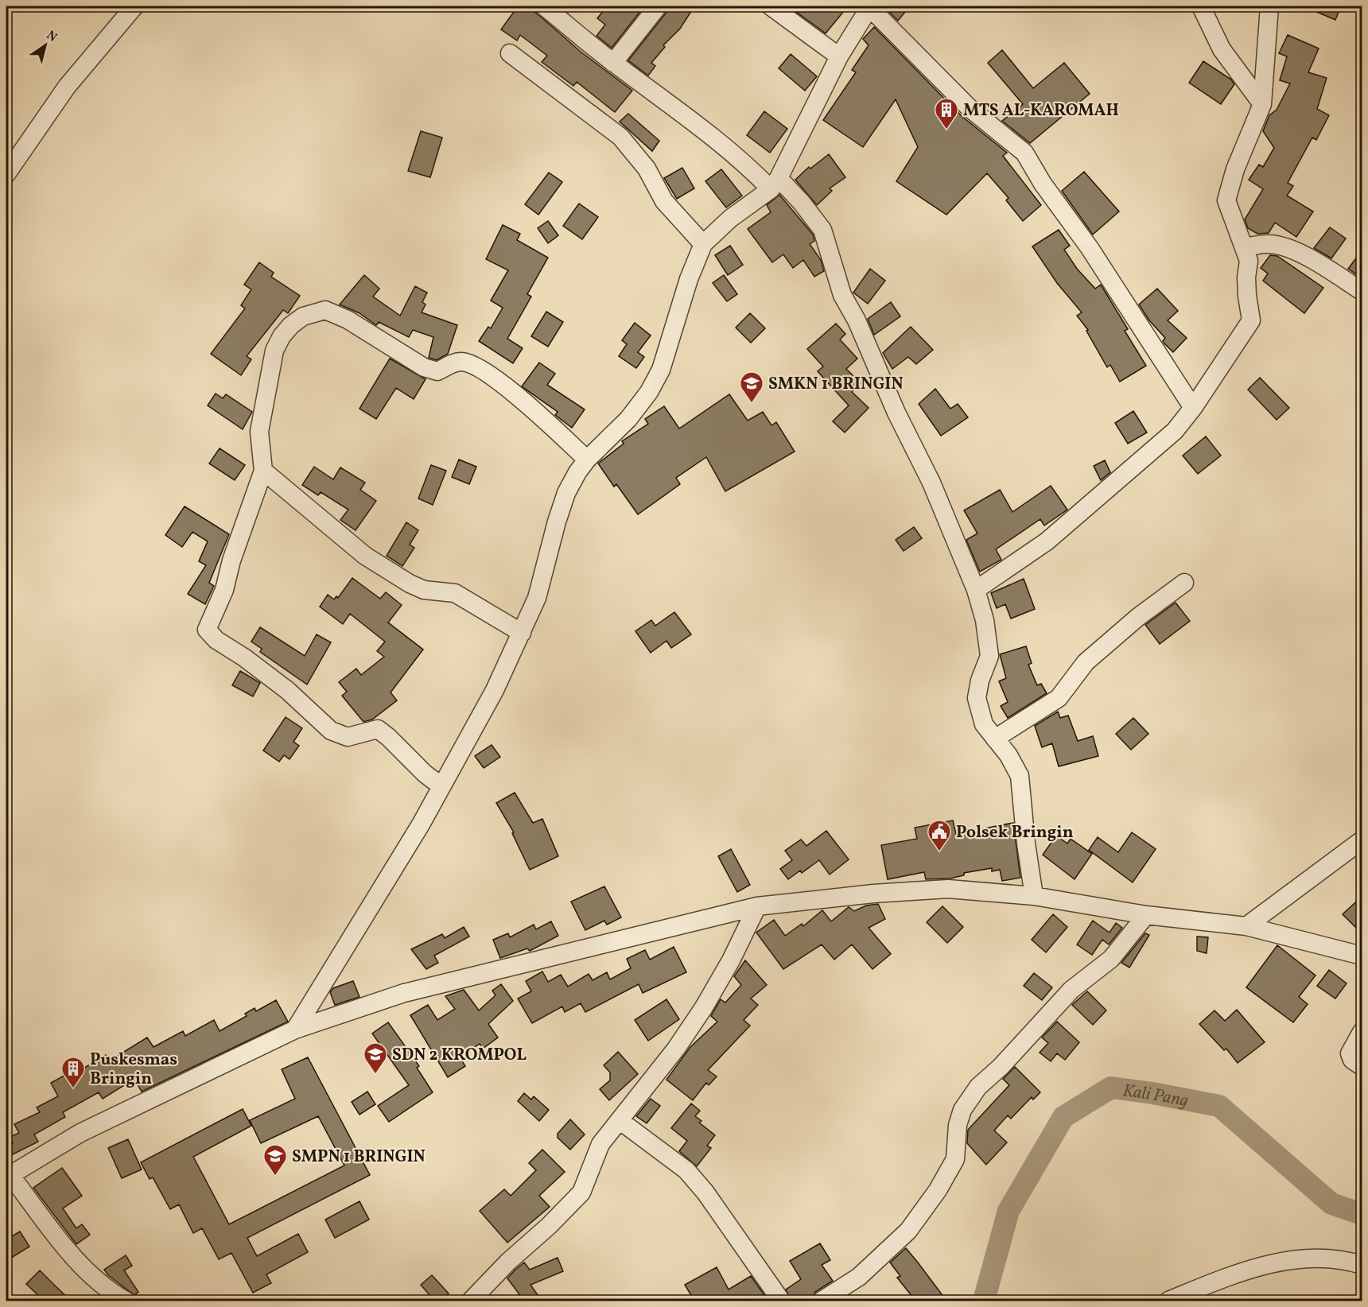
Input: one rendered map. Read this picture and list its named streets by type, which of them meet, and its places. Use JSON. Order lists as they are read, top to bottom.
{
  "water": ["Kali Pang"],
  "places": {
    "building": ["MTS AL-KAROMAH", "Puskesmas Bringin"],
    "school or university": ["SMKN 1 BRINGIN", "SDN 2 KROMPOL", "SMPN 1 BRINGIN"],
    "public building": ["Polsek Bringin"]
  },
  "north": "top right"
}
